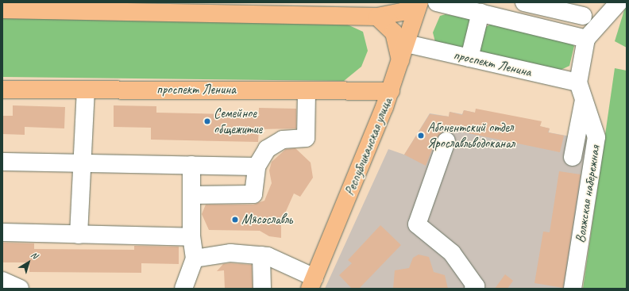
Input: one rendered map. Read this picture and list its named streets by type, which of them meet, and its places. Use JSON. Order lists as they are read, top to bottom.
{
  "streets": {
    "main road": ["проспект Ленина", "Республиканская улица"],
    "street": ["Волжская набережная"]
  },
  "crossings": [
    ["проспект Ленина", "Республиканская улица"],
    ["проспект Ленина", "Волжская набережная"]
  ],
  "places": ["Семейное общежитие", "Абонентский отдел Ярославльводоканал", "Мясославль"],
  "north": "top right"
}
